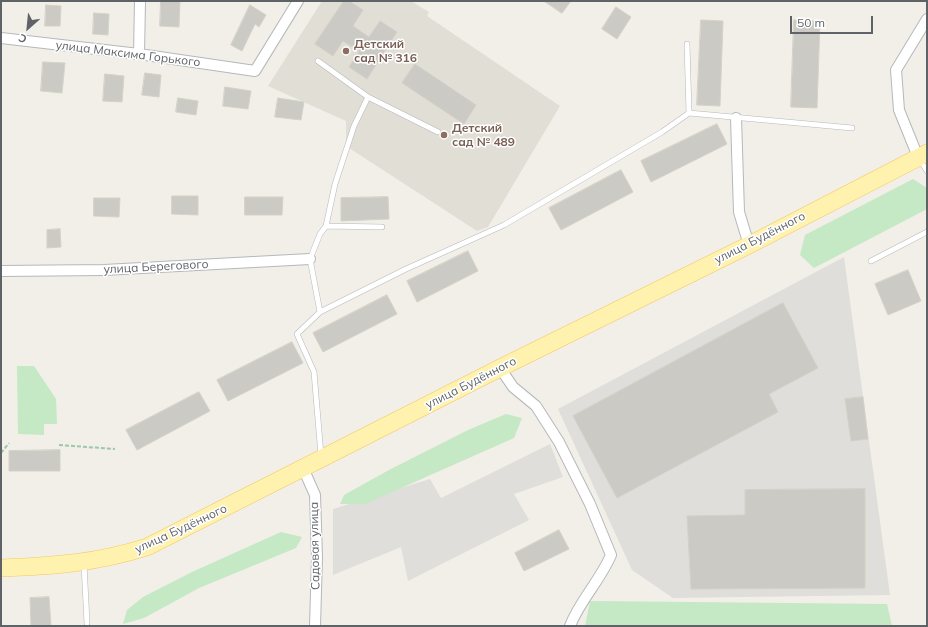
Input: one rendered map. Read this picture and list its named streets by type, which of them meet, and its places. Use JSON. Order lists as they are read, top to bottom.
{
  "streets": {
    "main road": ["улица Будённого"],
    "street": ["улица Максима Горького", "улица Берегового", "Садовая улица"]
  },
  "crossings": [
    ["улица Будённого", "Садовая улица"]
  ],
  "places": ["Детский сад № 316", "Детский сад № 489"],
  "scale_bar": "50 m",
  "north": "bottom left"
}
